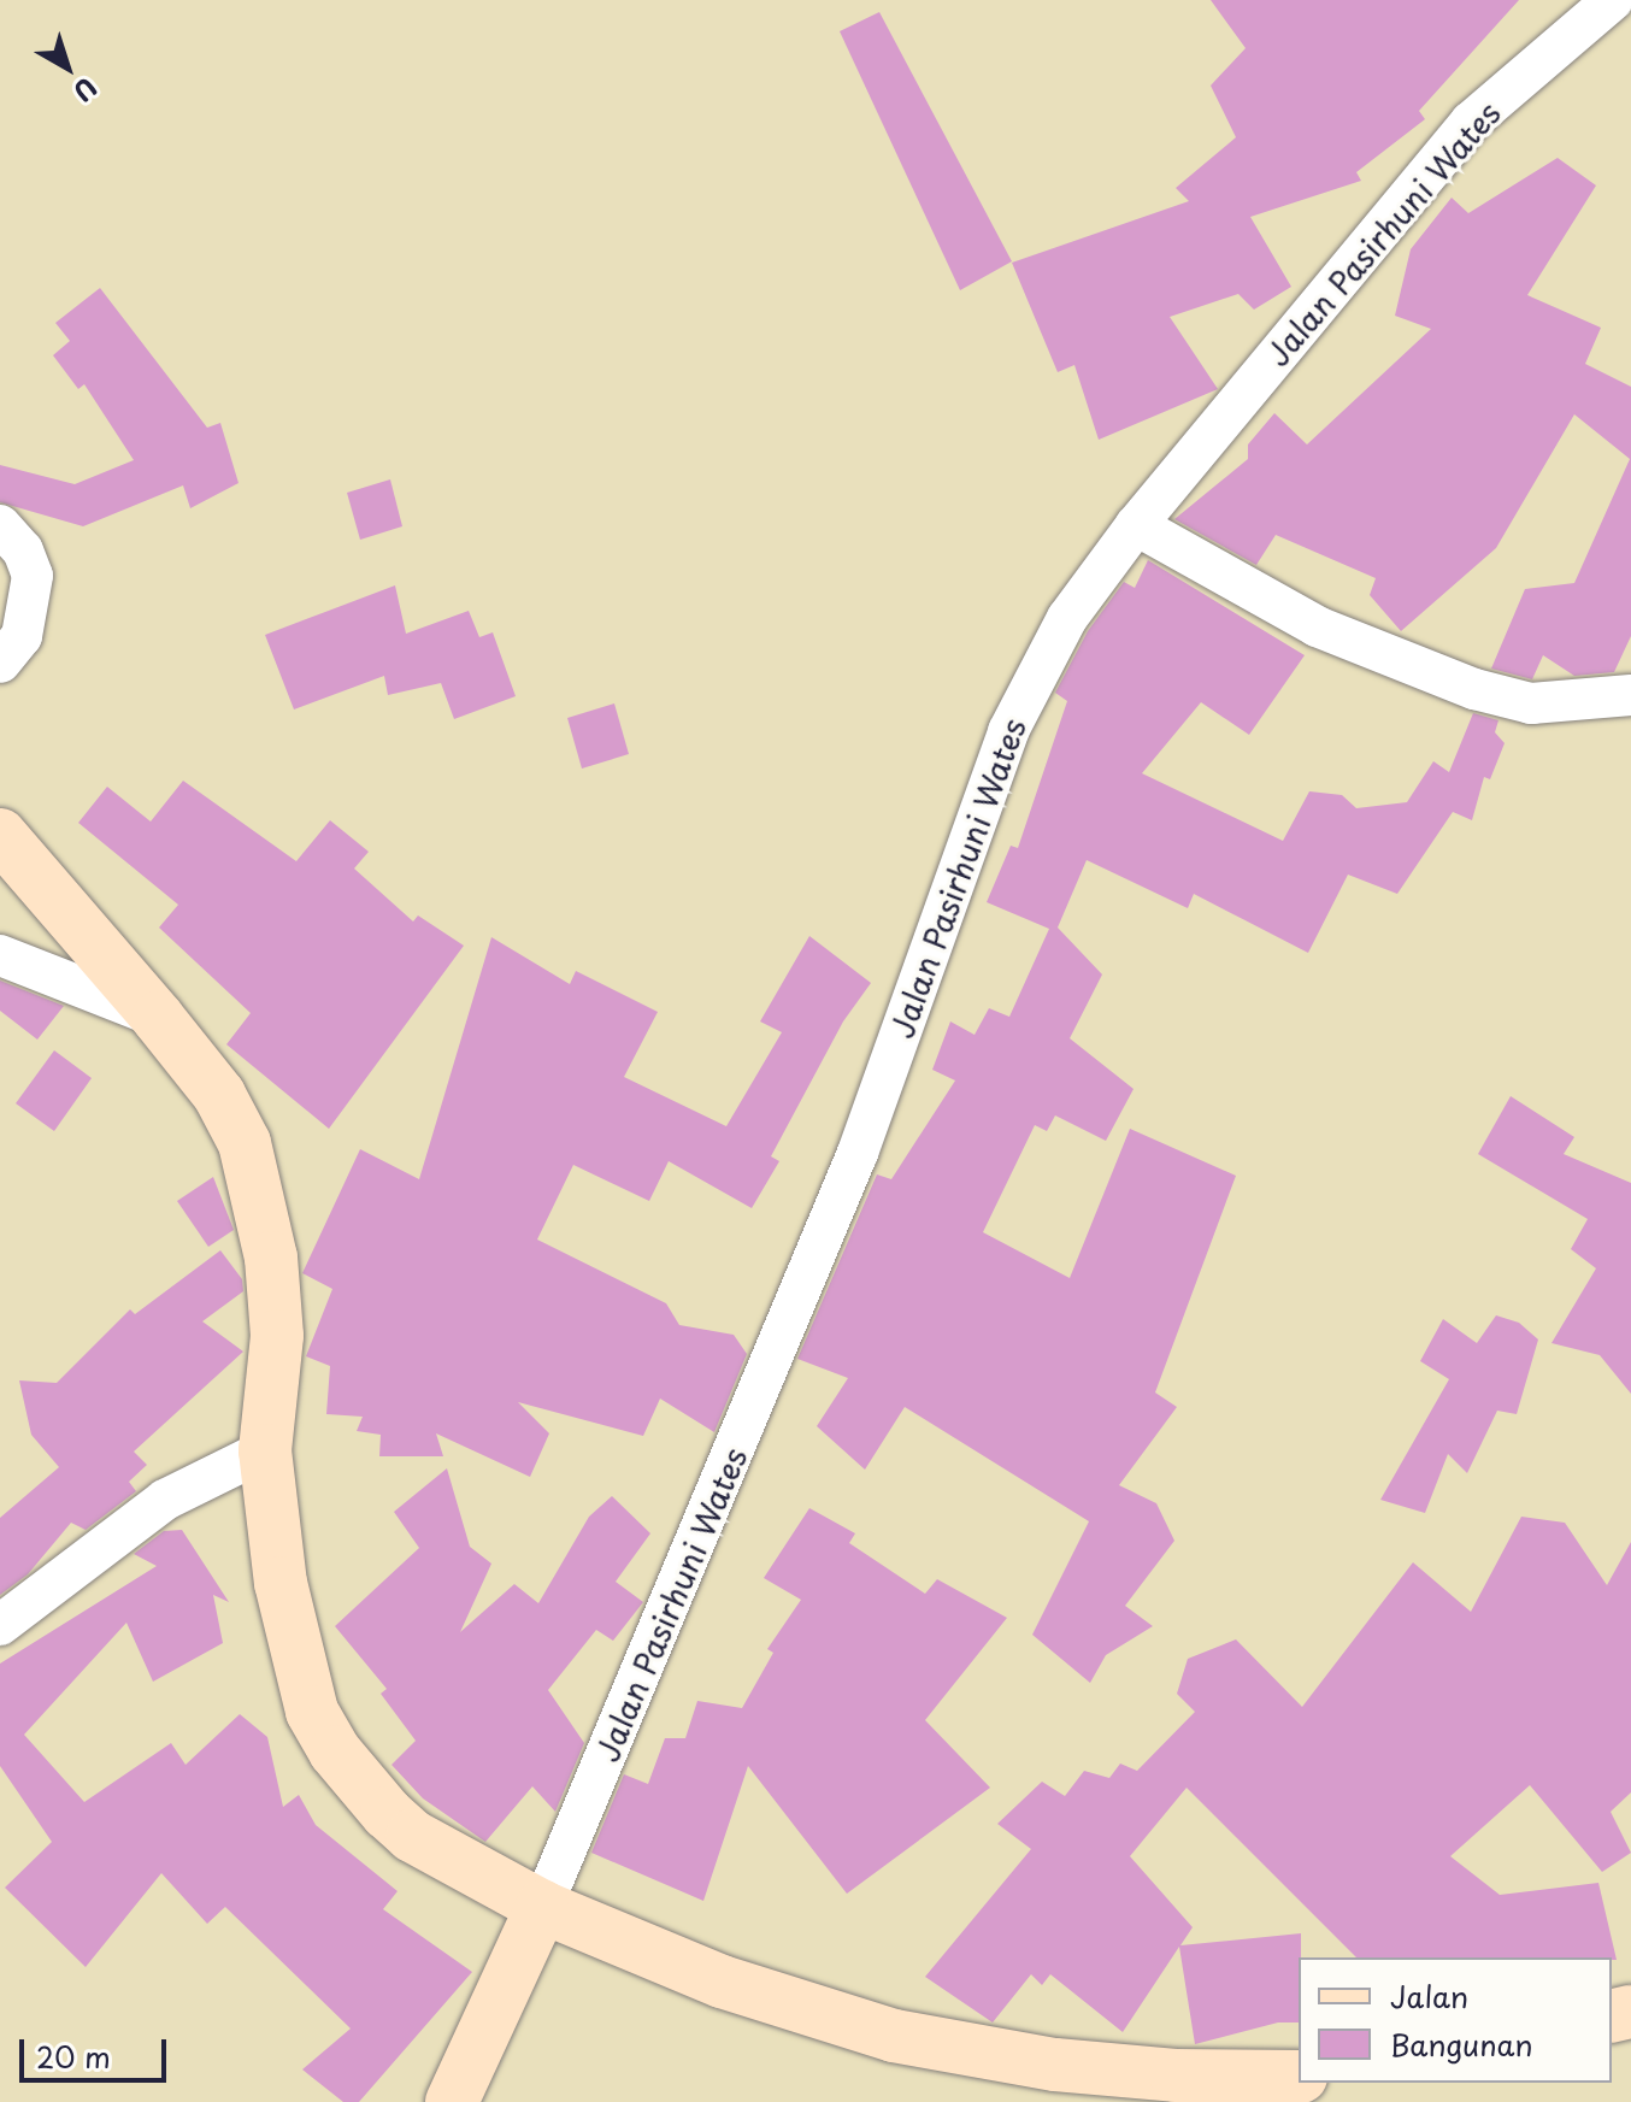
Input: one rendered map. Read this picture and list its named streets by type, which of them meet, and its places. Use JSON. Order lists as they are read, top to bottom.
{
  "streets": {
    "street": ["Jalan Pasirhuni Wates"]
  },
  "legend": ["Jalan", "Bangunan"],
  "scale_bar": "20 m",
  "north": "bottom right"
}
